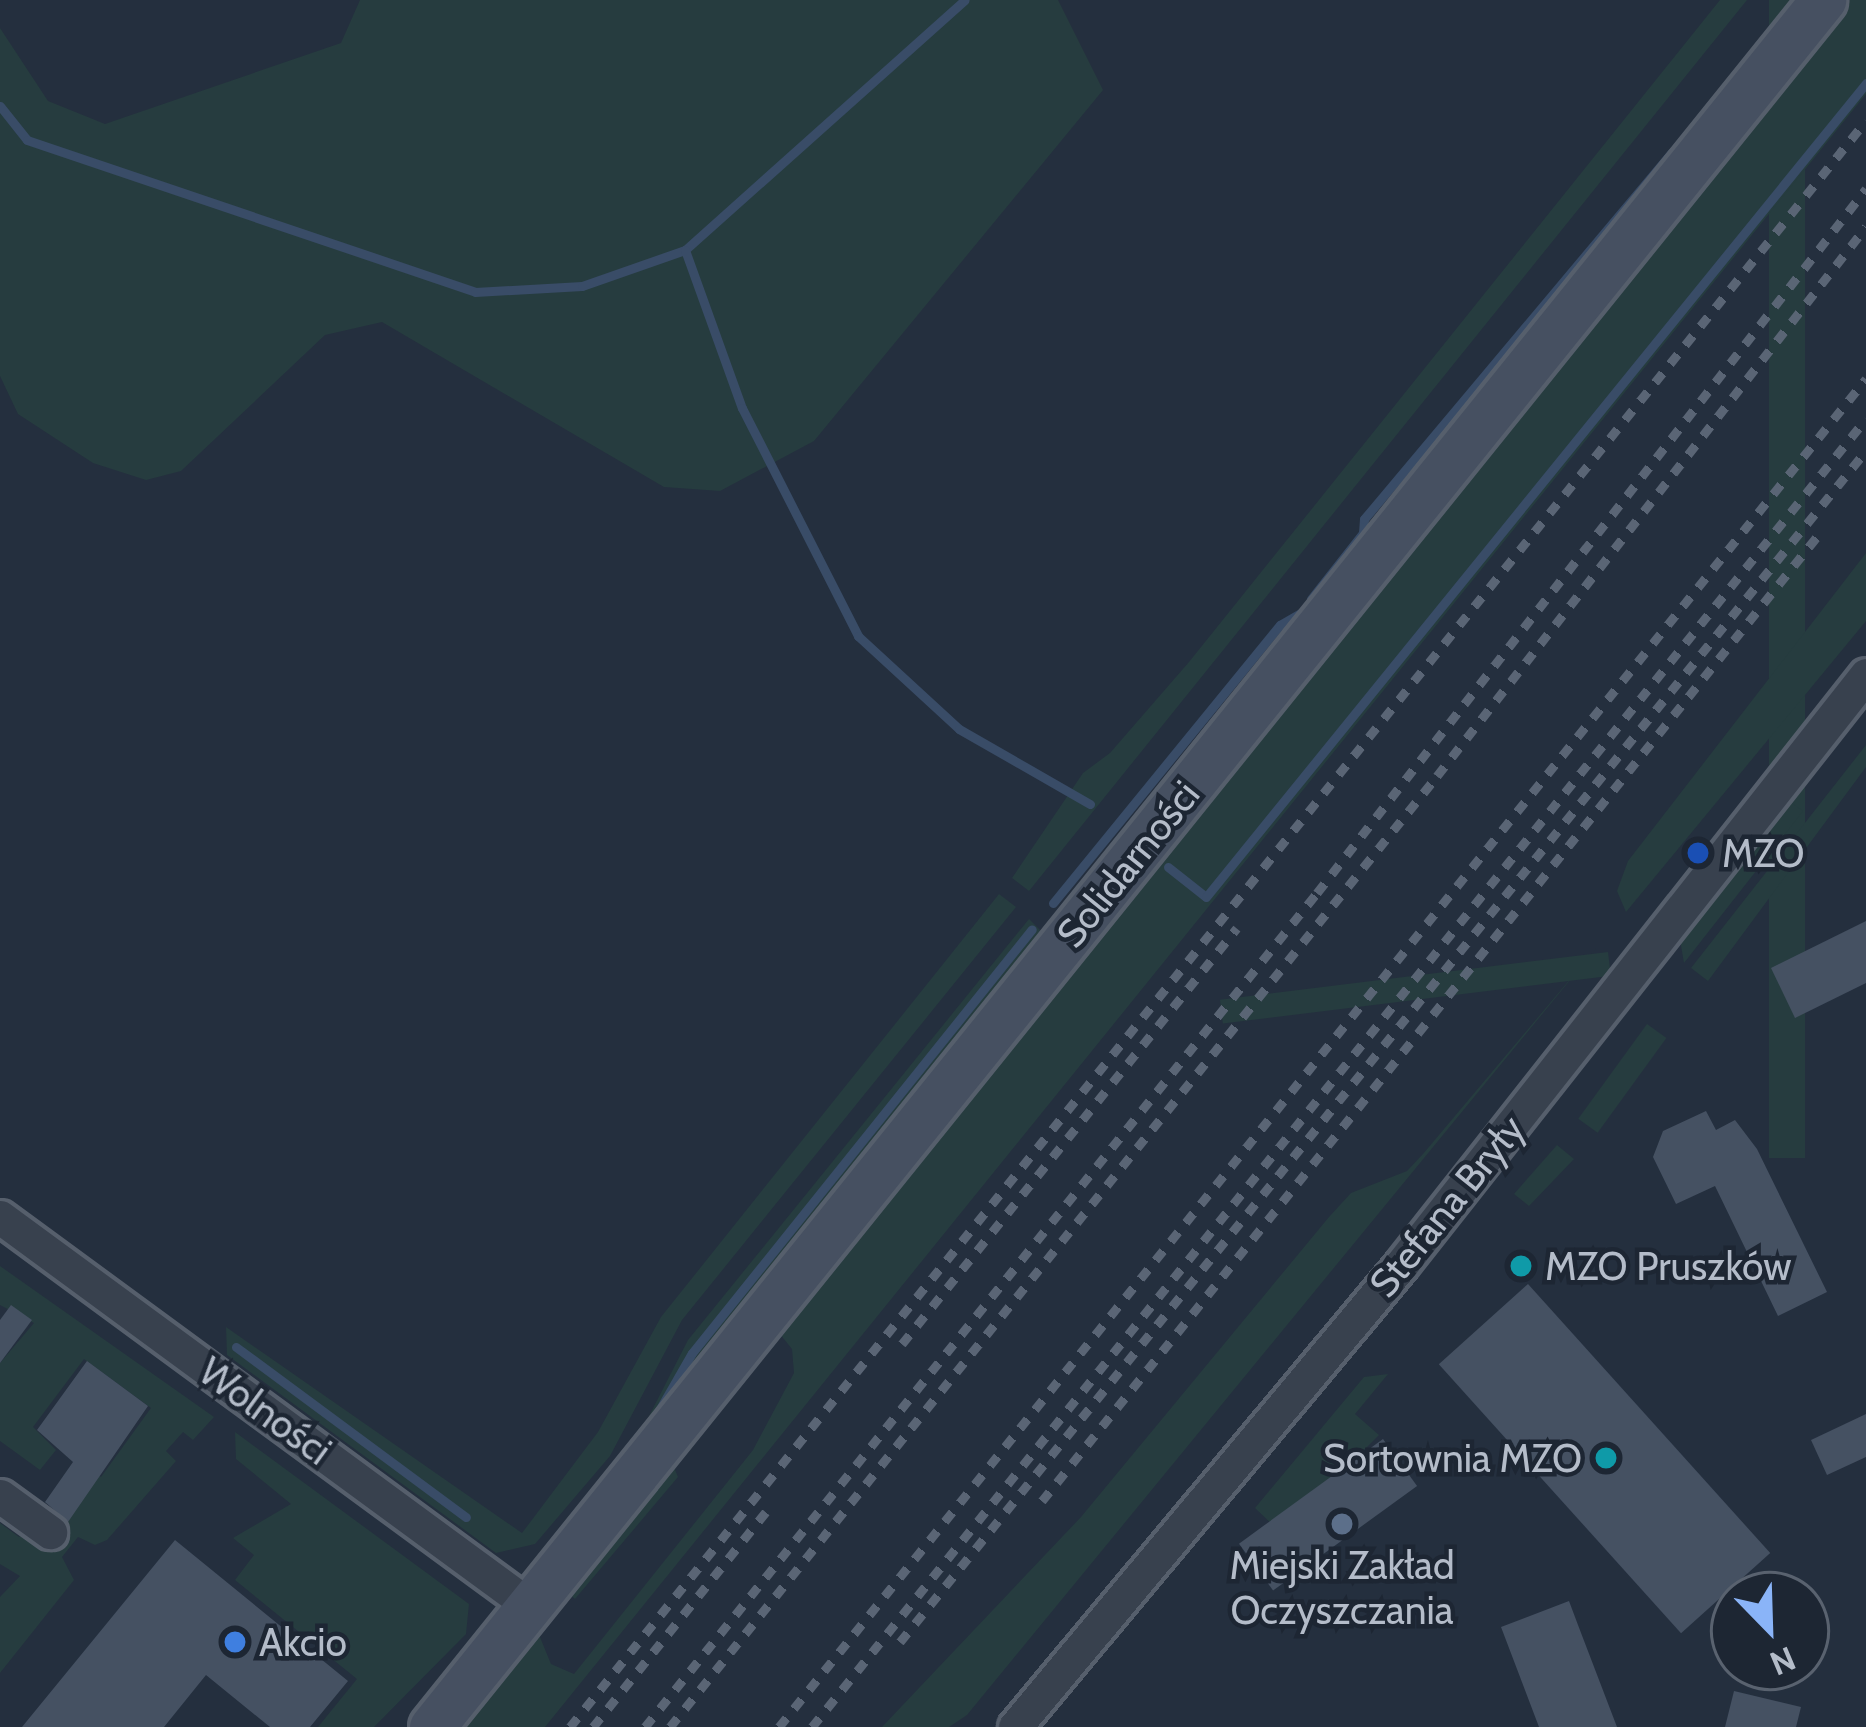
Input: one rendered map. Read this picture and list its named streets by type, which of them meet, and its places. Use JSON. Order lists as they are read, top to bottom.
{
  "streets": {
    "street": ["Solidarności", "Stefana Bryły", "Wolności"]
  },
  "crossings": [
    ["Solidarności", "Wolności"]
  ],
  "places": [
    "MZO",
    "MZO Pruszków",
    "Sortownia MZO",
    "Miejski Zakład Oczyszczania",
    "Akcio"
  ],
  "north": "bottom right"
}
